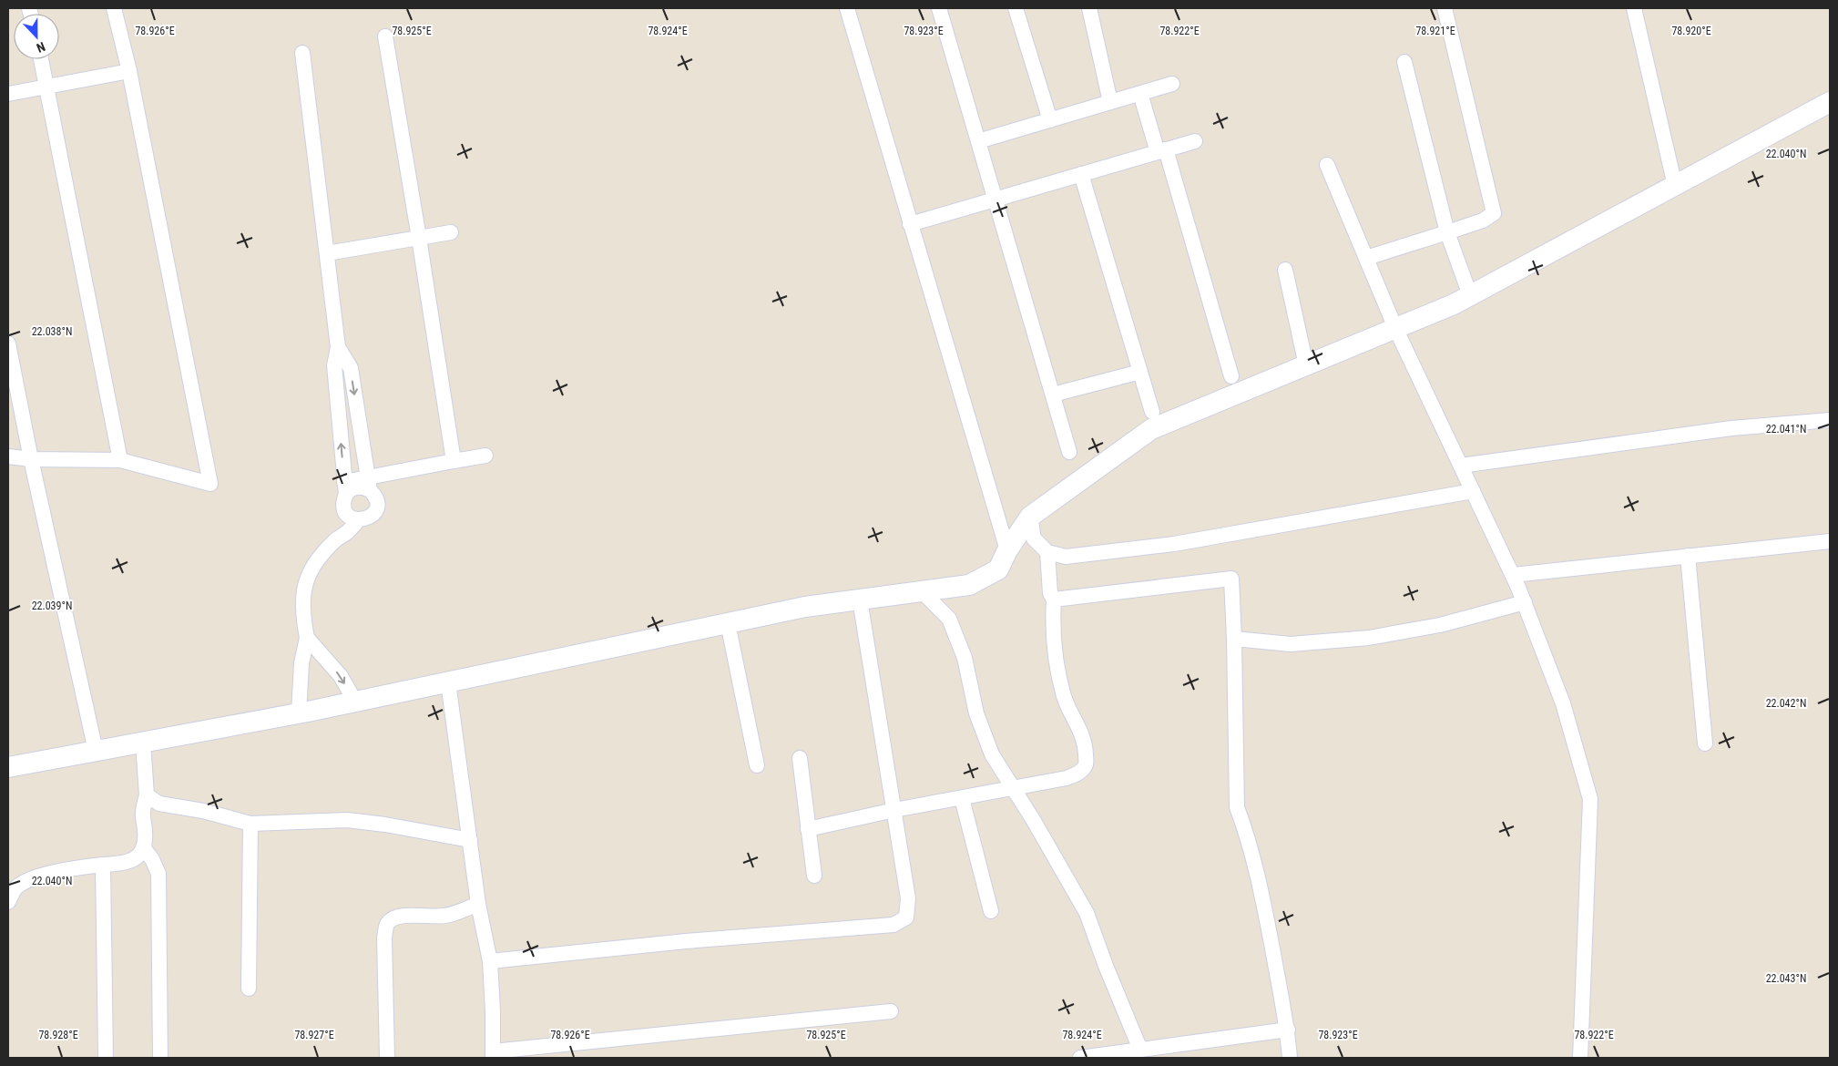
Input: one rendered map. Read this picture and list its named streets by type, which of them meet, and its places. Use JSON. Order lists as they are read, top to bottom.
{
  "north": "bottom",
  "coordinates": [
    "78.926°E",
    "78.924°E",
    "78.923°E",
    "78.921°E",
    "78.920°E",
    "78.925°E",
    "78.922°E",
    "22.040°N",
    "22.038°N",
    "22.041°N",
    "22.039°N",
    "22.042°N",
    "22.043°N",
    "78.928°E",
    "78.927°E"
  ]
}
